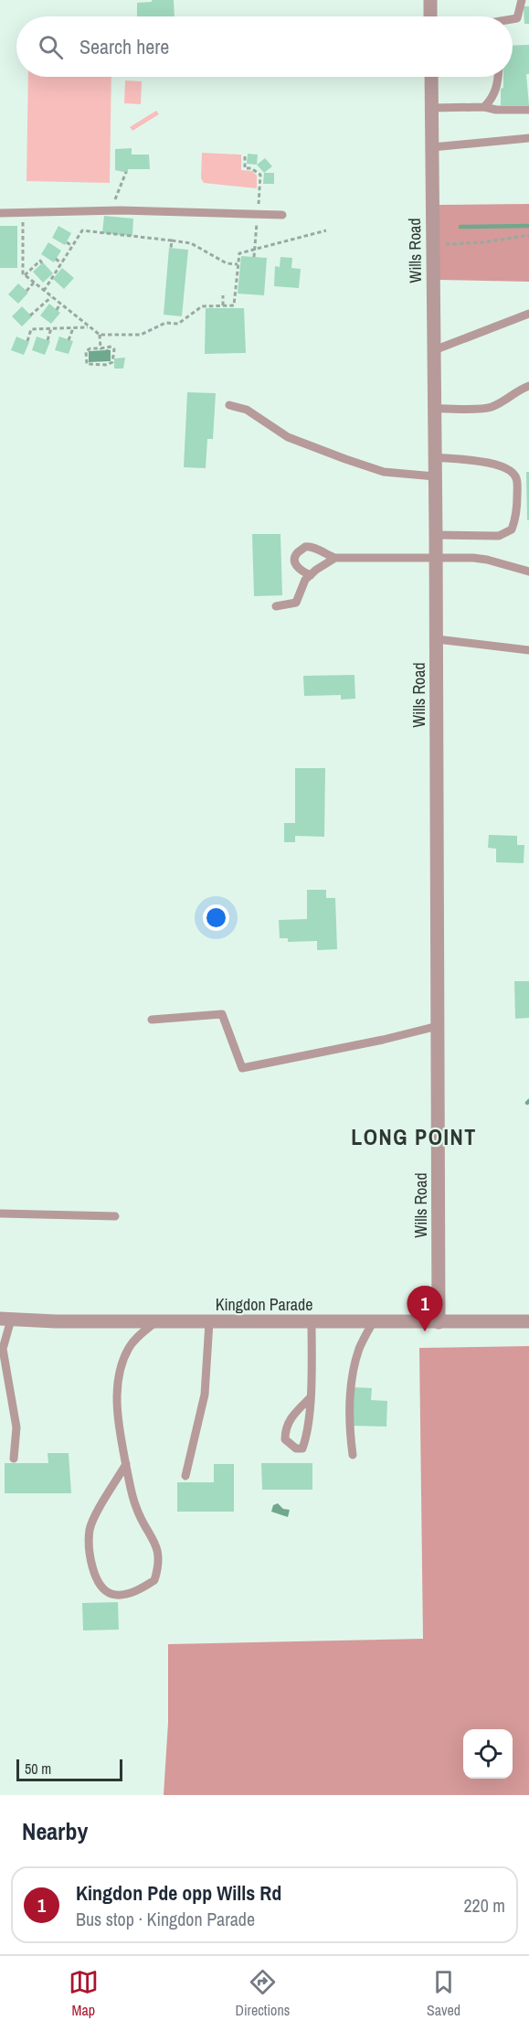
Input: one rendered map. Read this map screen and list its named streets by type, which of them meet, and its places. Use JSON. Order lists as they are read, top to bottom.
{
  "streets": {
    "street": ["Wills Road", "Kingdon Parade"]
  },
  "crossings": [
    ["Wills Road", "Kingdon Parade"]
  ],
  "districts": ["LONG POINT"],
  "scale_bar": "50 m",
  "page": {
    "search": "Search here",
    "pins": "1",
    "scale": "50 m",
    "heading": "Nearby",
    "list": [
      {
        "mark": "1",
        "name": "Kingdon Pde opp Wills Rd",
        "note": "Bus stop · Kingdon Parade",
        "value": "220 m"
      }
    ],
    "nav": ["Map", "Directions", "Saved"]
  }
}
